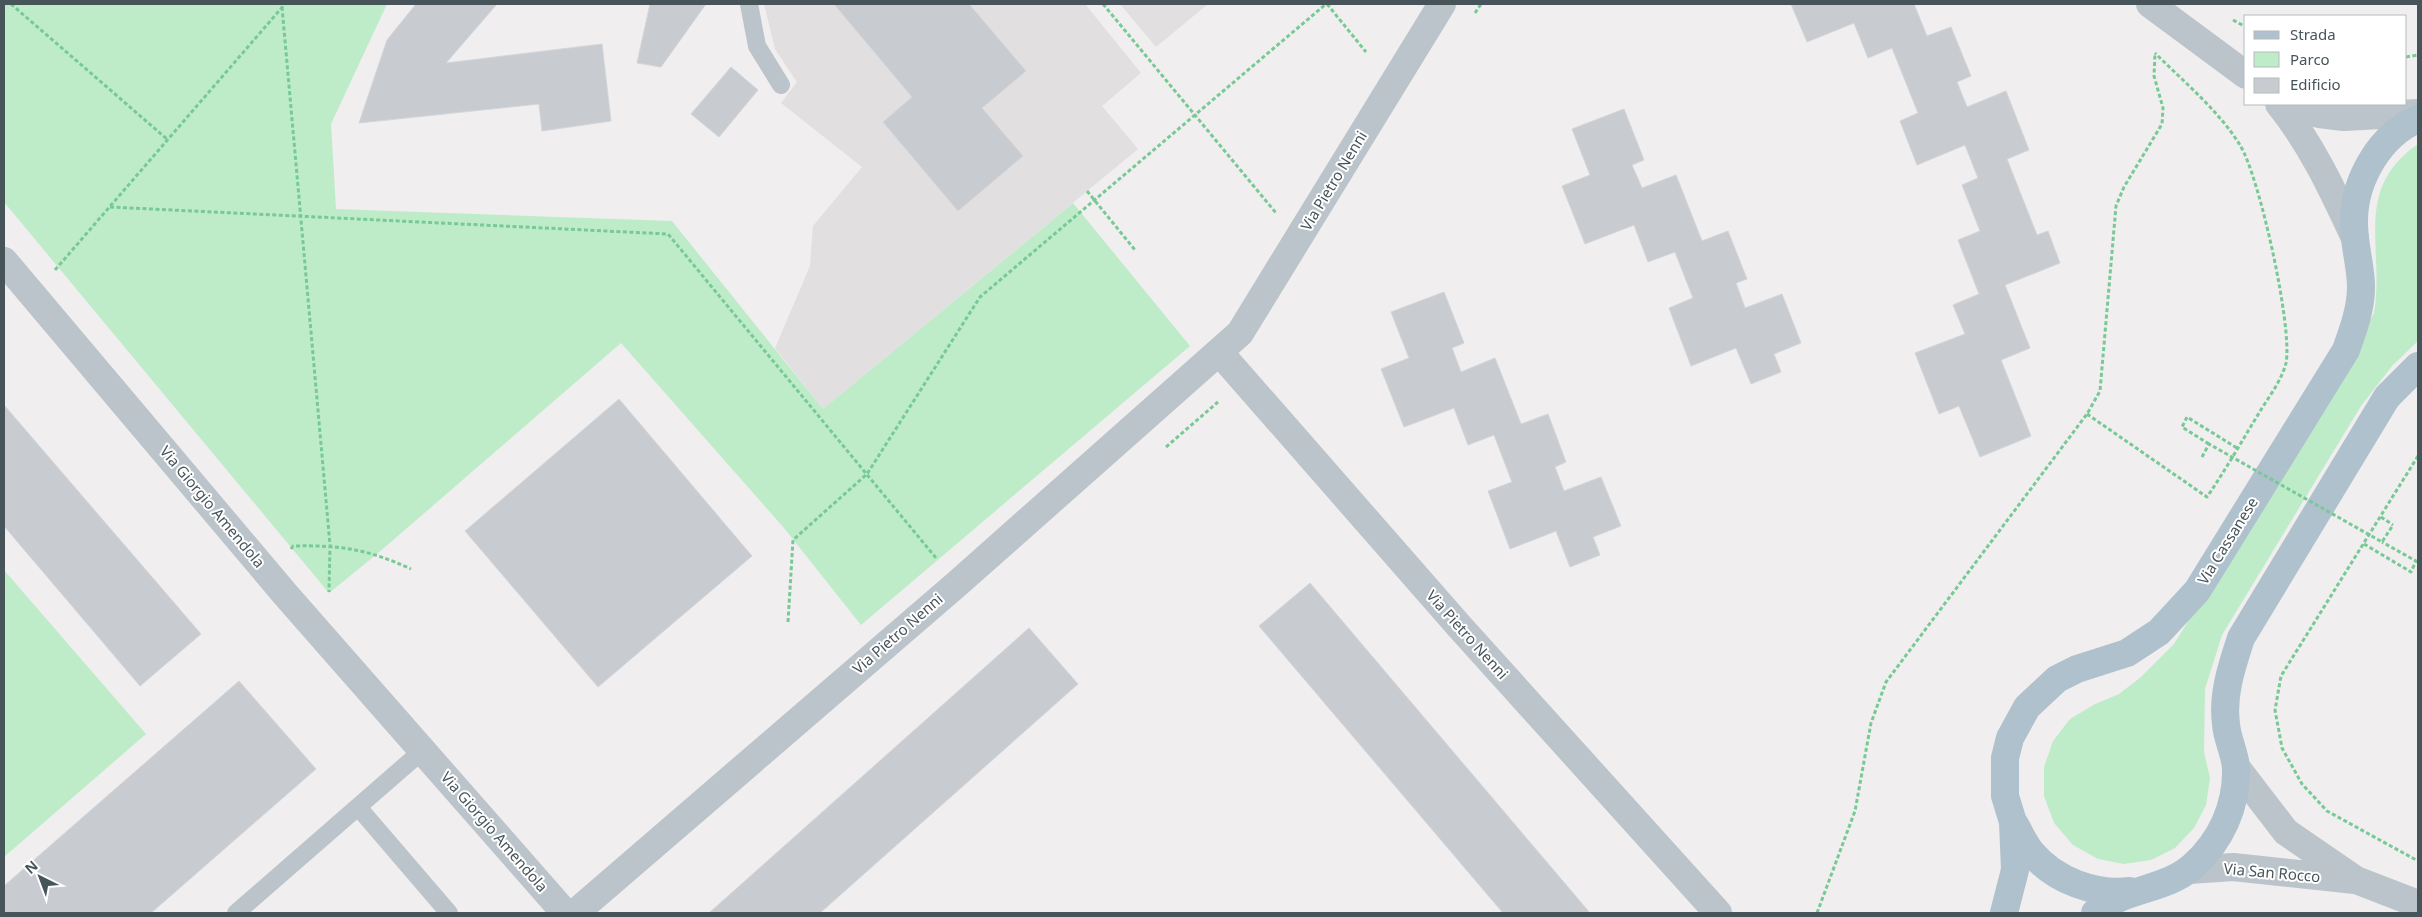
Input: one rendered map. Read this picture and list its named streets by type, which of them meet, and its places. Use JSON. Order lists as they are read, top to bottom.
{
  "streets": {
    "main road": ["Via Cassanese"],
    "street": ["Via Pietro Nenni", "Via Giorgio Amendola", "Via San Rocco"]
  },
  "legend": ["Strada", "Parco", "Edificio"],
  "north": "top left"
}
